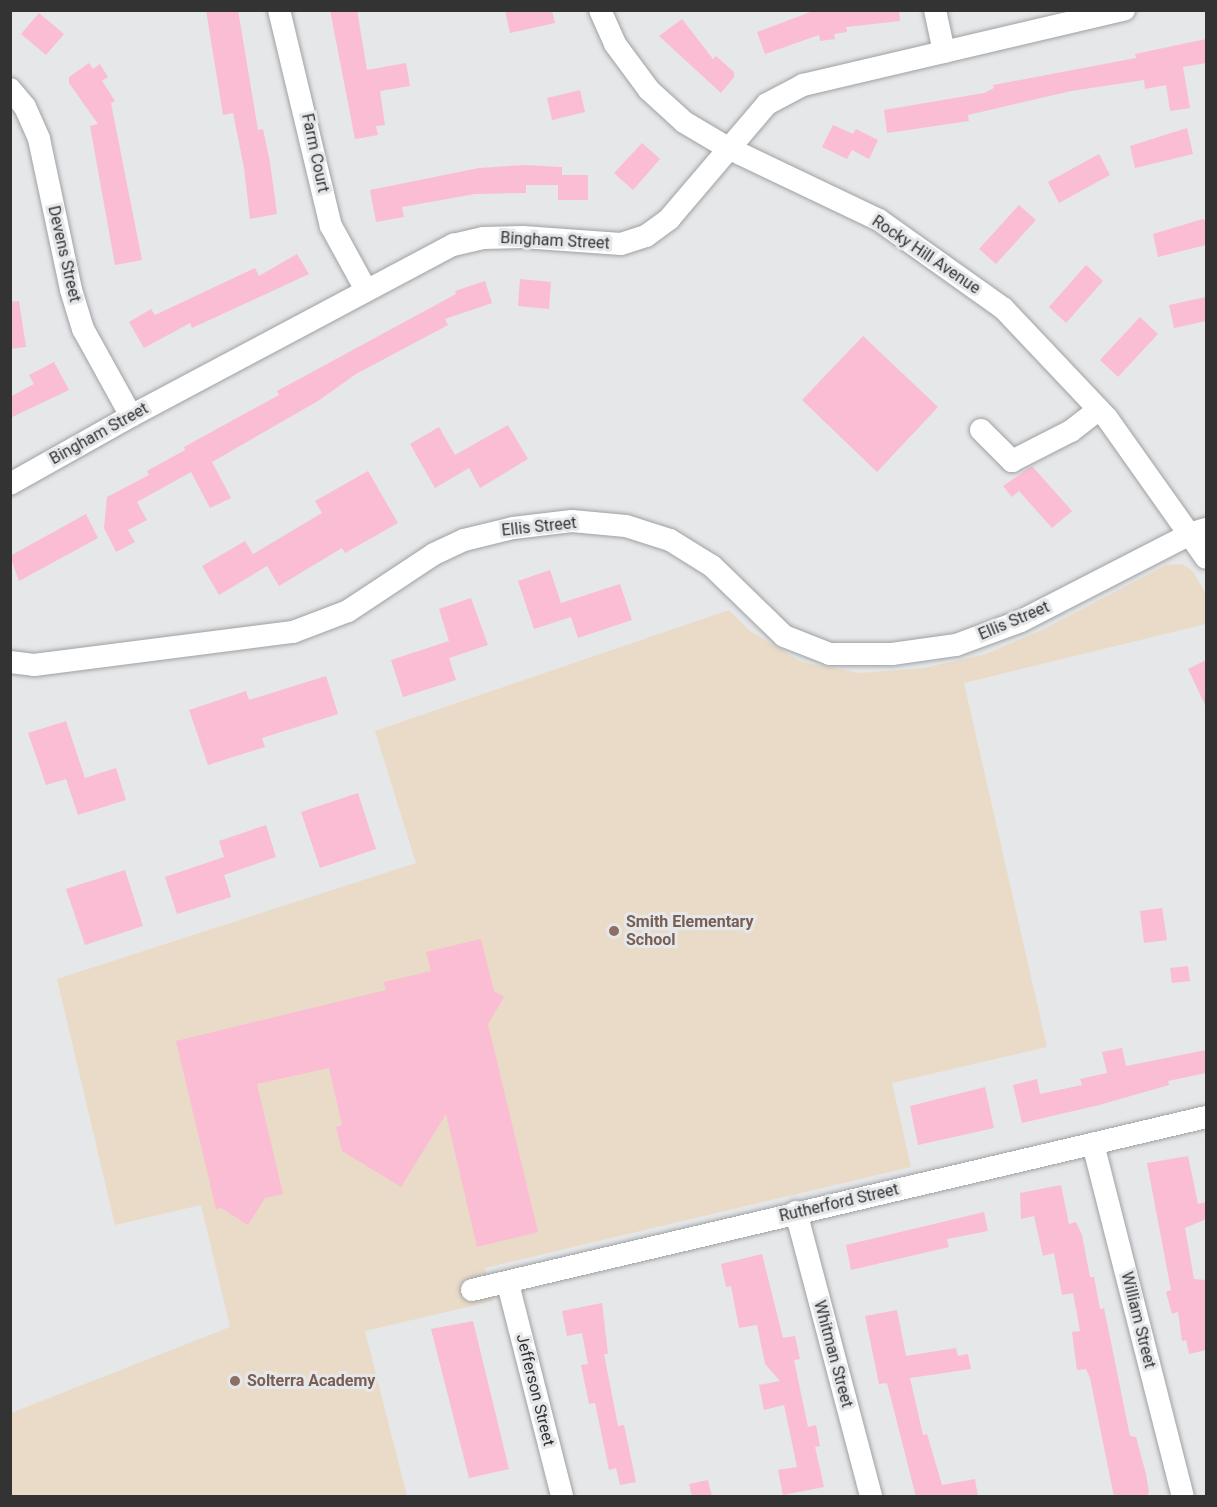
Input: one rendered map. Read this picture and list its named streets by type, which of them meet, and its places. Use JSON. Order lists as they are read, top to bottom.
{
  "streets": {
    "street": [
      "Farm Court",
      "Bingham Street",
      "Devens Street",
      "Rocky Hill Avenue",
      "Ellis Street",
      "Rutherford Street",
      "William Street",
      "Whitman Street",
      "Jefferson Street"
    ]
  },
  "crossings": [
    ["Farm Court", "Bingham Street"],
    ["Bingham Street", "Devens Street"],
    ["Bingham Street", "Rocky Hill Avenue"],
    ["Rocky Hill Avenue", "Ellis Street"],
    ["Rutherford Street", "William Street"],
    ["Rutherford Street", "Whitman Street"],
    ["Rutherford Street", "Jefferson Street"]
  ],
  "places": ["Smith Elementary School", "Solterra Academy"]
}
